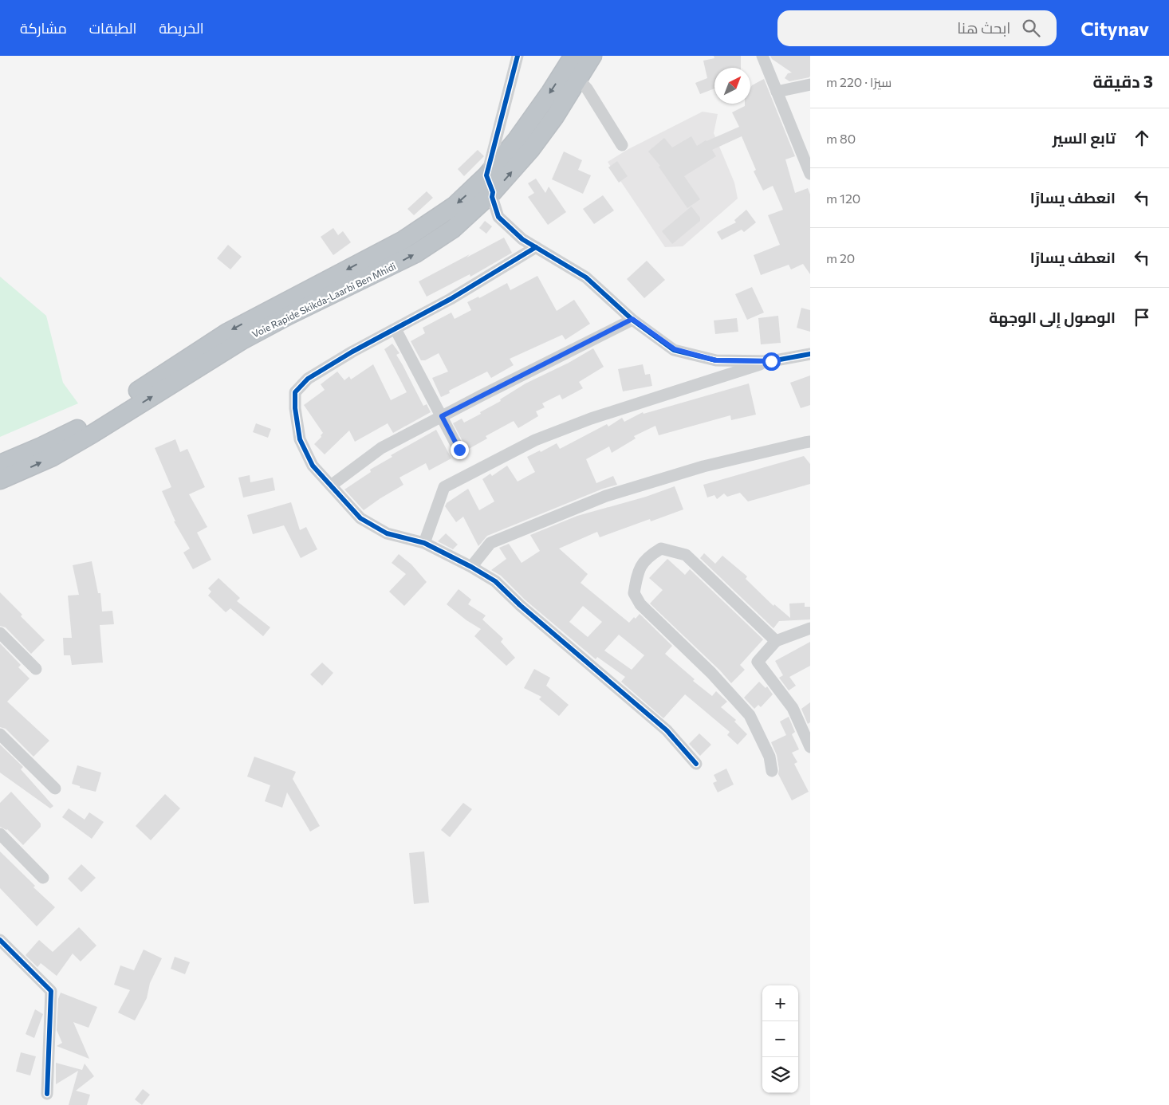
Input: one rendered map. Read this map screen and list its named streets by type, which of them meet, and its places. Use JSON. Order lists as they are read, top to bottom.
{
  "streets": {
    "highway": ["Voie Rapide Skikda-Laarbi Ben Mhidi"]
  },
  "north": "top right",
  "page": {
    "header": "Citynav",
    "search": "ابحث هنا",
    "nav": ["الخريطة", "الطبقات", "مشاركة"],
    "heading": ["3 دقيقة", "سيرًا · 220 m"],
    "list": [
      ["تابع السير", "80 m"],
      ["انعطف يسارًا", "120 m"],
      ["انعطف يسارًا", "20 m"],
      "الوصول إلى الوجهة"
    ],
    "map_buttons": ["+", "−"]
  }
}
